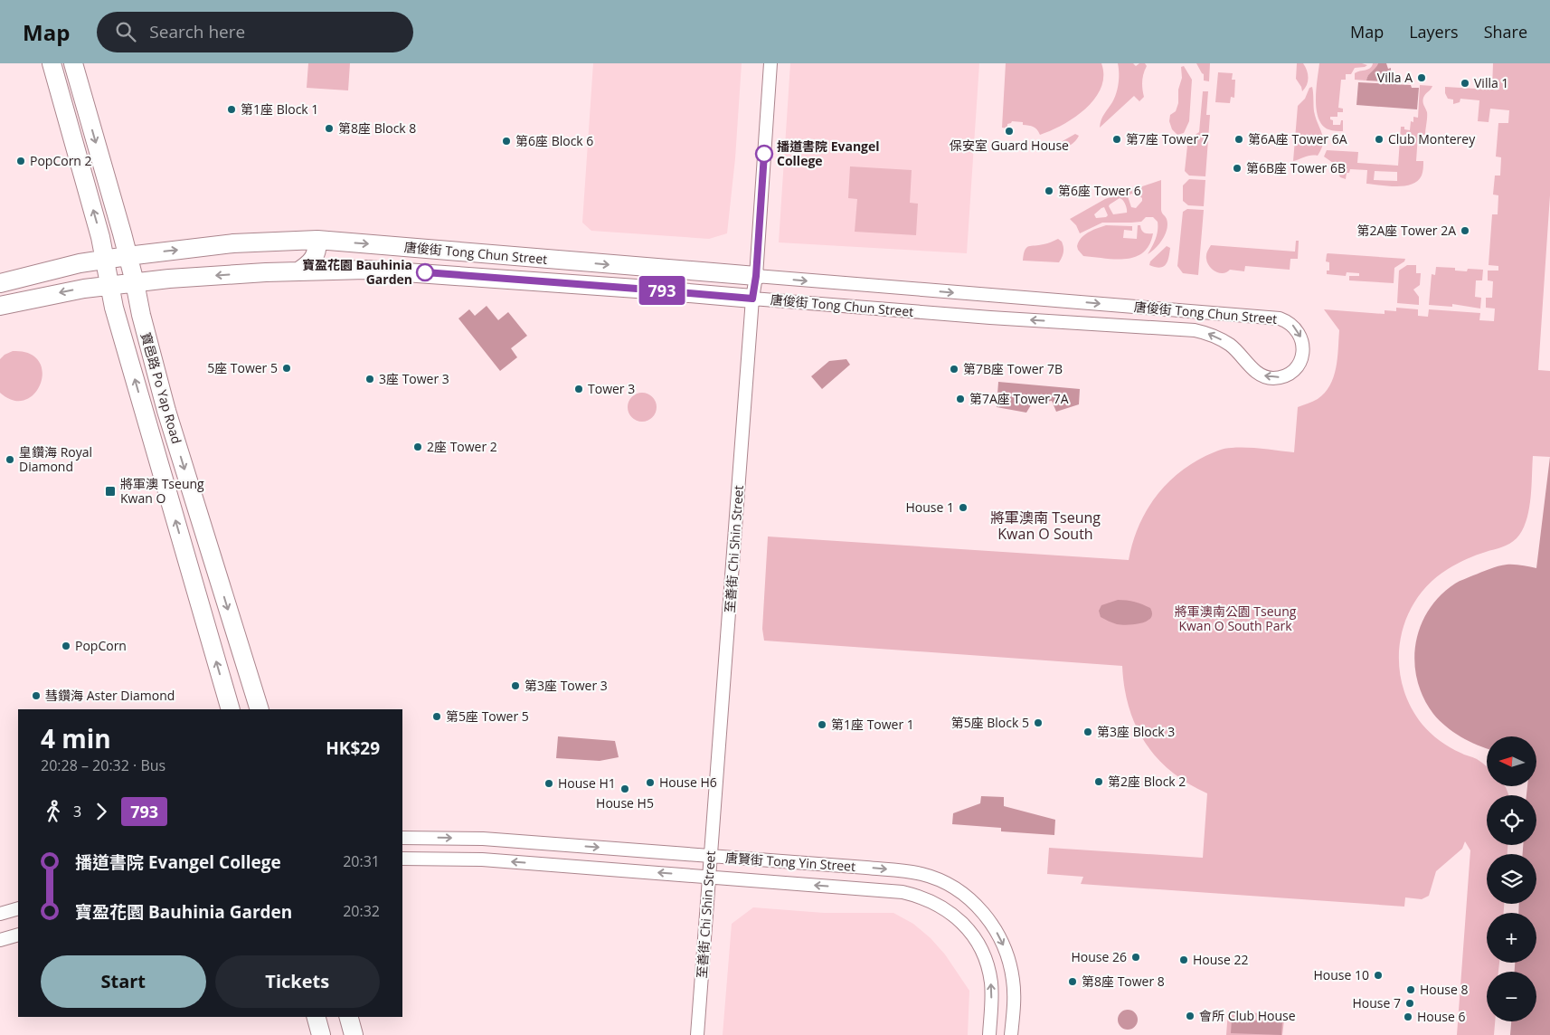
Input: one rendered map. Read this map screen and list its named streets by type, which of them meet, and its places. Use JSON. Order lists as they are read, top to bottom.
{
  "streets": {
    "street": [
      "唐俊街 Tong Chun Street",
      "寶邑路 Po Yap Road",
      "至善街 Chi Shin Street",
      "唐賢街 Tong Yin Street"
    ]
  },
  "crossings": [
    ["唐俊街 Tong Chun Street", "寶邑路 Po Yap Road"],
    ["唐俊街 Tong Chun Street", "至善街 Chi Shin Street"],
    ["至善街 Chi Shin Street", "唐賢街 Tong Yin Street"]
  ],
  "districts": ["將軍澳南 Tseung Kwan O South"],
  "parks": ["將軍澳南公園 Tseung Kwan O South Park"],
  "places": {
    "other": [
      "Villa A",
      "Villa 1",
      "第1座 Block 1",
      "第8座 Block 8",
      "保安室 Guard House",
      "第7座 Tower 7",
      "第6A座 Tower 6A",
      "Club Monterey",
      "第6座 Block 6",
      "播道書院 Evangel College",
      "PopCorn 2",
      "第6B座 Tower 6B",
      "第6座 Tower 6",
      "第2A座 Tower 2A",
      "寶盈花園 Bauhinia Garden",
      "5座 Tower 5",
      "第7B座 Tower 7B",
      "3座 Tower 3",
      "Tower 3",
      "第7A座 Tower 7A",
      "2座 Tower 2",
      "皇鑽海 Royal Diamond",
      "House 1",
      "PopCorn",
      "第3座 Tower 3",
      "彗鑽海 Aster Diamond",
      "第5座 Tower 5",
      "第5座 Block 5",
      "第1座 Tower 1",
      "第3座 Block 3",
      "第2座 Block 2",
      "House H6",
      "House H1",
      "House H5",
      "House 26",
      "House 22",
      "House 10",
      "第8座 Tower 8",
      "House 8",
      "House 7",
      "會所 Club House",
      "House 6"
    ],
    "transit": ["將軍澳 Tseung Kwan O"]
  },
  "lines": ["bus line 793"],
  "north": "left",
  "page": {
    "header": "Map",
    "search": "Search here",
    "nav": ["Map", "Layers", "Share"],
    "on_map": "793",
    "heading": ["4 min", "20:28 – 20:32 · Bus", "HK$29"],
    "map_buttons": ["+", "−"],
    "legs": ["3", "793"],
    "list": [
      {
        "name": "播道書院 Evangel College",
        "value": "20:31"
      },
      {
        "name": "寶盈花園 Bauhinia Garden",
        "value": "20:32"
      }
    ],
    "buttons": ["Start", "Tickets"]
  }
}
